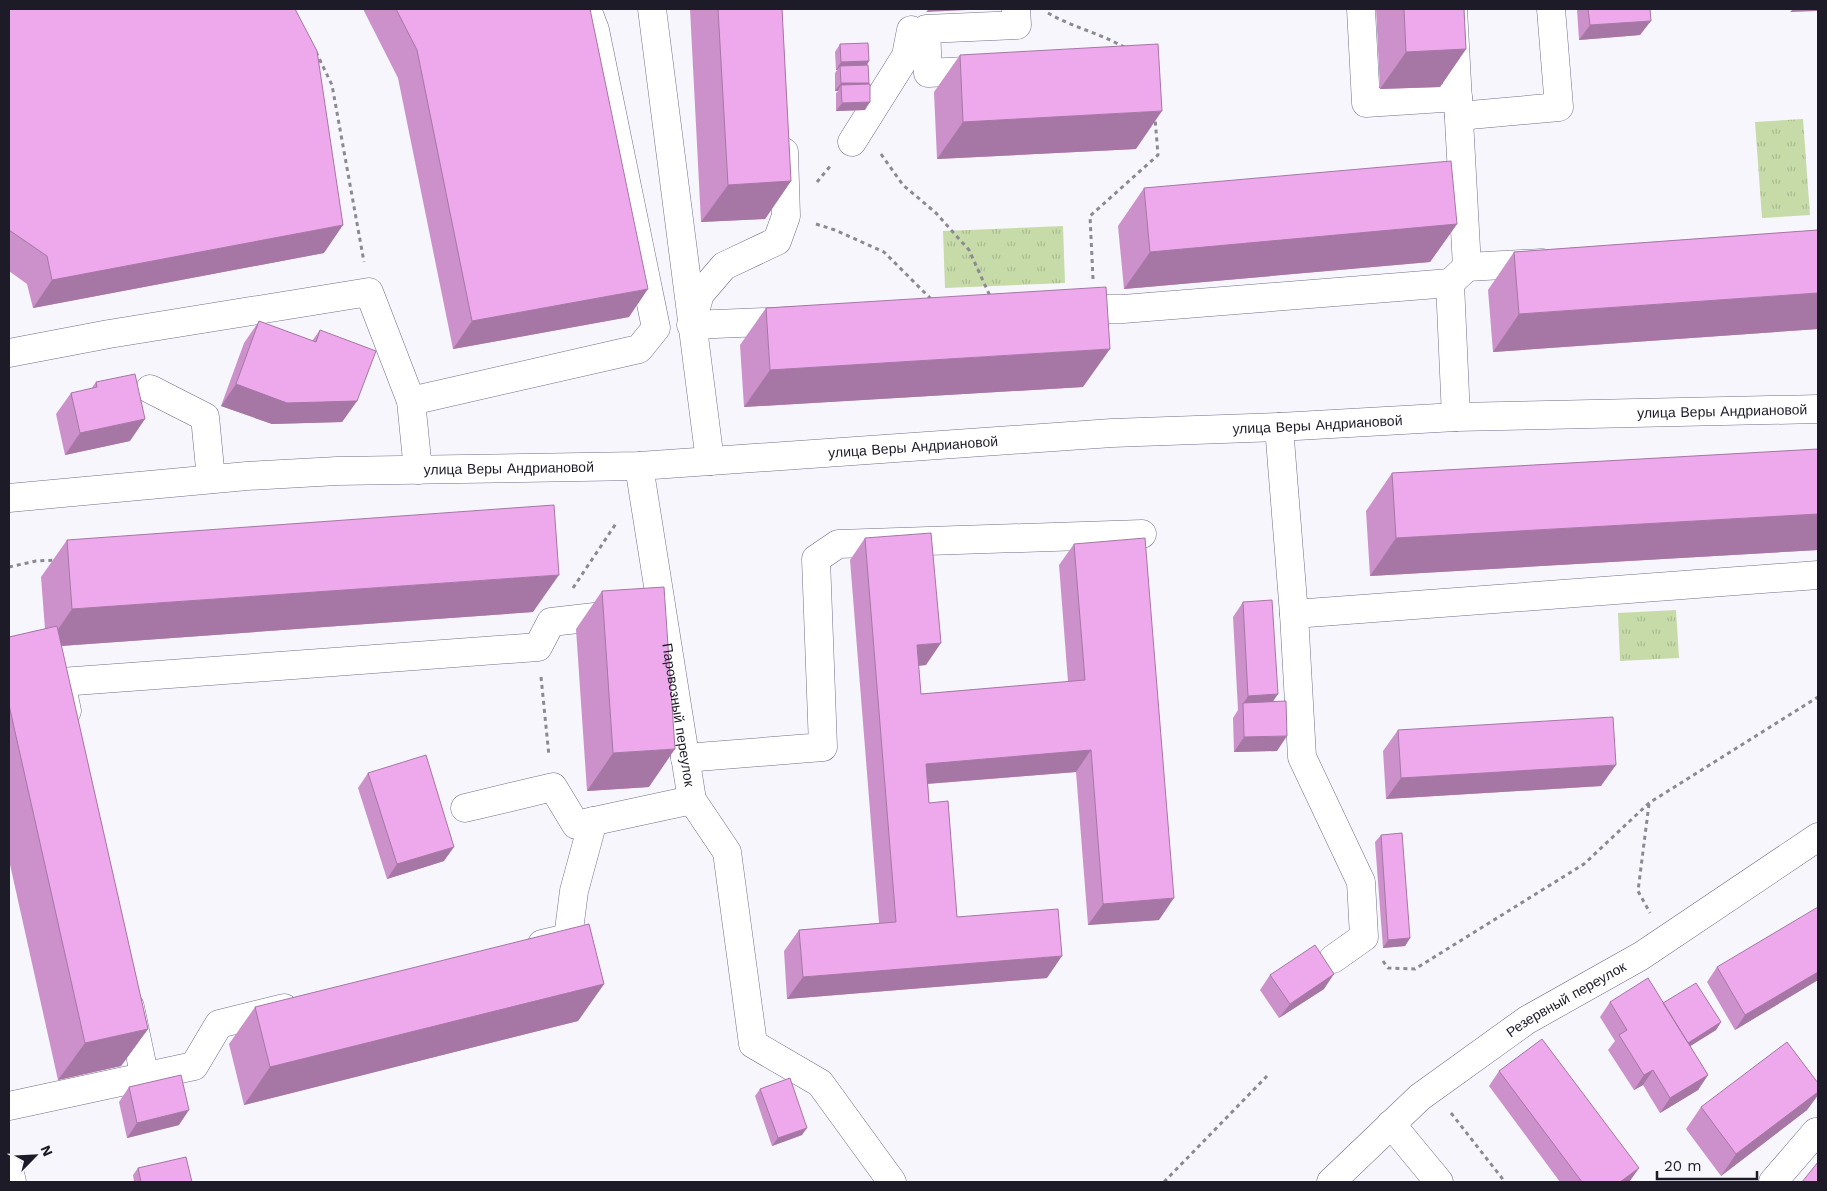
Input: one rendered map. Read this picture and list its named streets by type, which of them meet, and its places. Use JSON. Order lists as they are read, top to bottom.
{
  "streets": {
    "street": ["улица Веры Андриановой", "Паровозный переулок", "Резервный переулок"]
  },
  "crossings": [
    ["улица Веры Андриановой", "Паровозный переулок"]
  ],
  "scale_bar": "20 m",
  "north": "top right"
}
